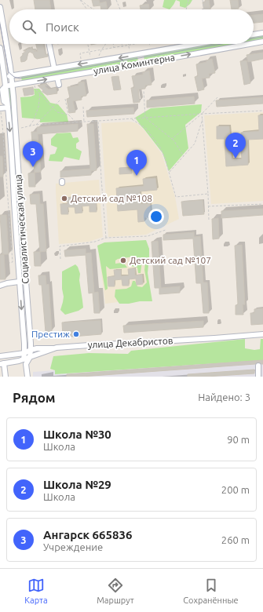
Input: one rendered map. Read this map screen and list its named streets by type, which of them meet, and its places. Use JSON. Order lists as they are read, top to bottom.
{
  "streets": {
    "street": ["улица Коминтерна", "Социалистическая улица", "улица Декабристов"]
  },
  "crossings": [
    ["улица Коминтерна", "Социалистическая улица"],
    ["Социалистическая улица", "улица Декабристов"]
  ],
  "places": ["Детский сад №108", "Детский сад №107", "Престиж"],
  "page": {
    "search": "Поиск",
    "pins": ["2", "3", "1"],
    "heading": ["Рядом", "Найдено: 3"],
    "list": [
      {
        "mark": "1",
        "name": "Школа №30",
        "note": "Школа",
        "value": "90 m"
      },
      {
        "mark": "2",
        "name": "Школа №29",
        "note": "Школа",
        "value": "200 m"
      },
      {
        "mark": "3",
        "name": "Ангарск 665836",
        "note": "Учреждение",
        "value": "260 m"
      }
    ],
    "nav": ["Карта", "Маршрут", "Сохранённые"]
  }
}
